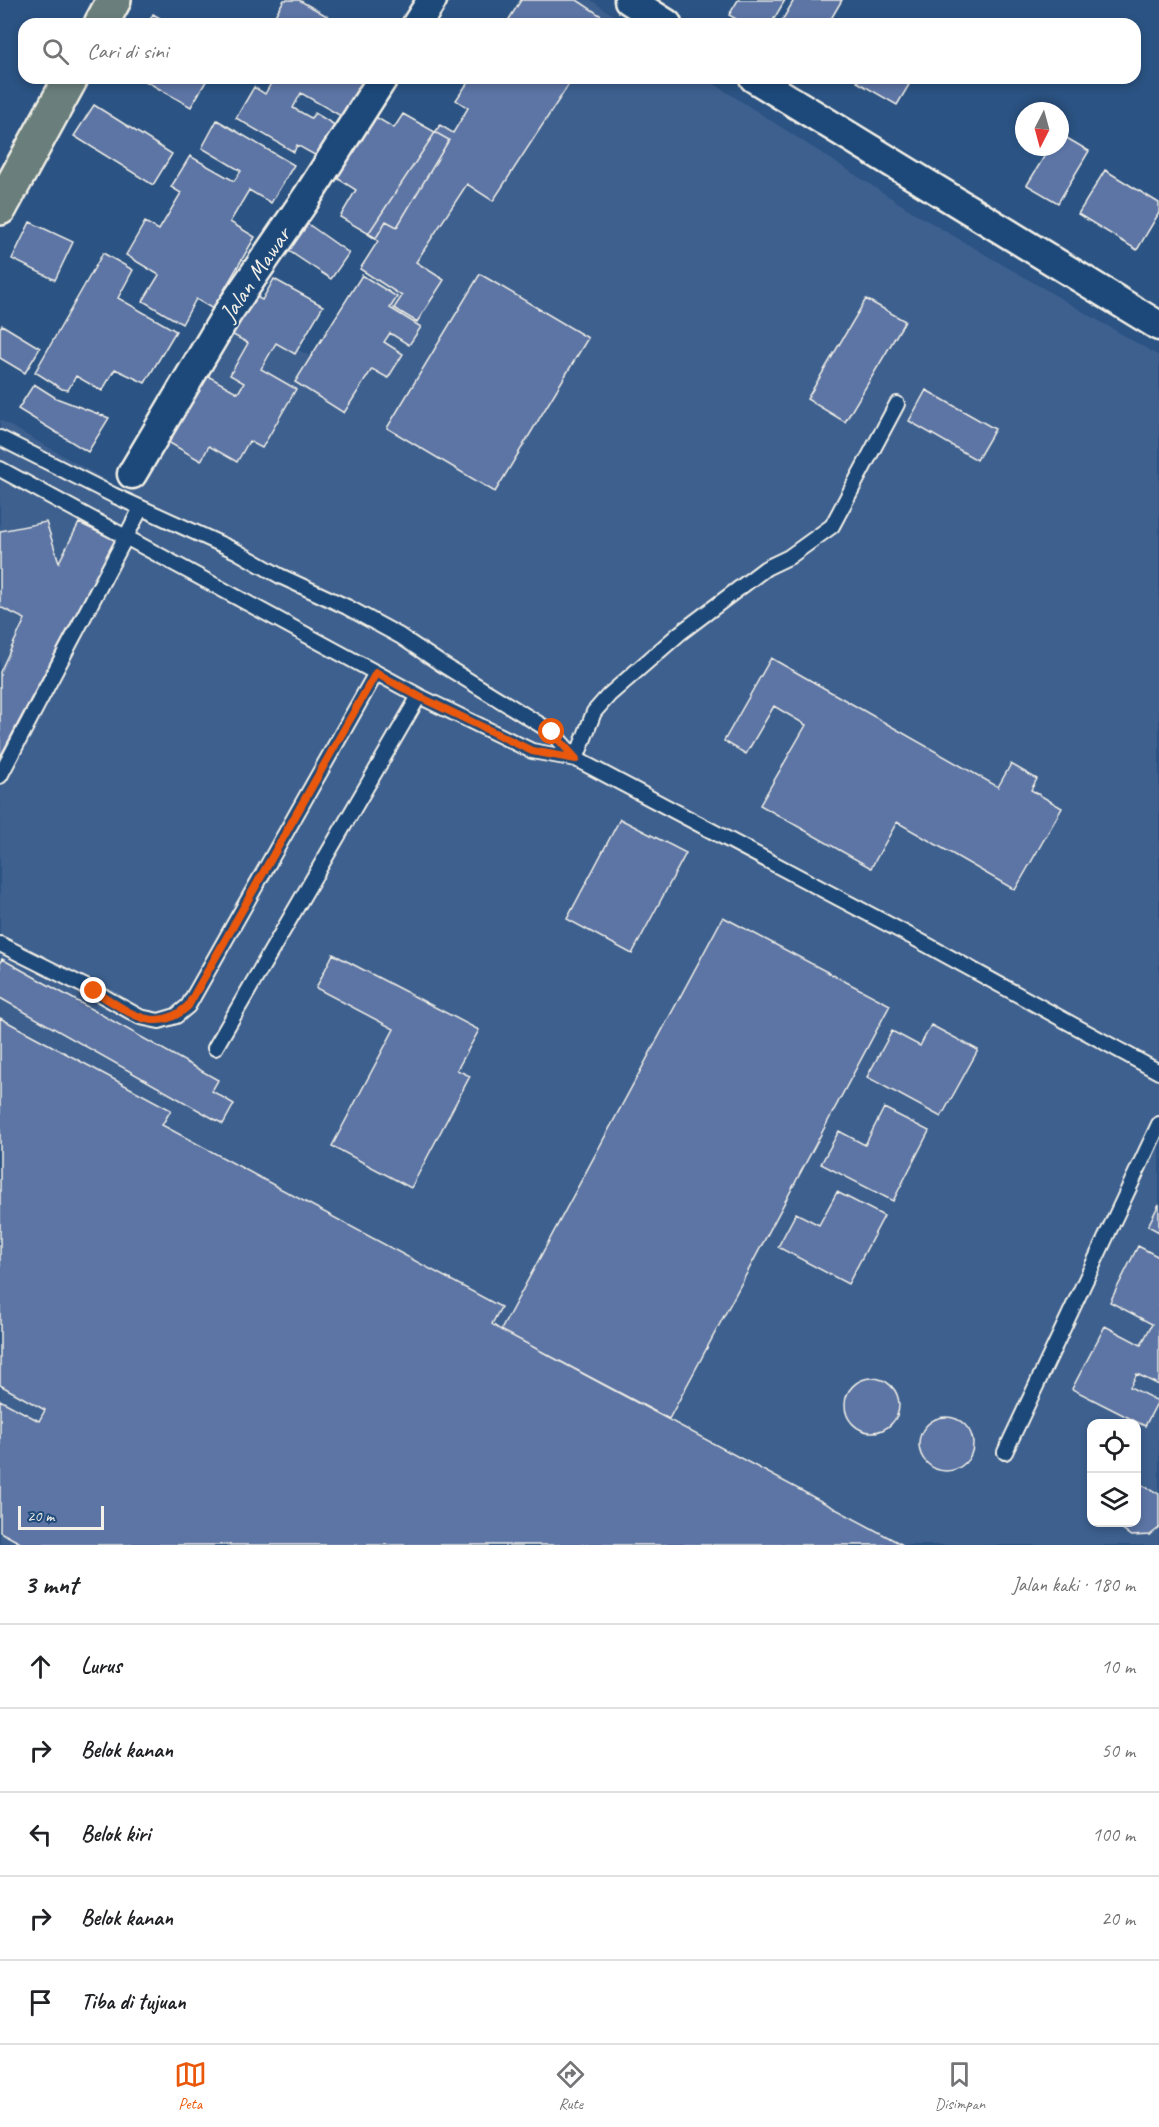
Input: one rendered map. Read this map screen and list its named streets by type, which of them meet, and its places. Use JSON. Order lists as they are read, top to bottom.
{
  "streets": {
    "street": ["Jalan Mawar"]
  },
  "scale_bar": "20 m",
  "north": "bottom",
  "page": {
    "search": "Cari di sini",
    "scale": "20 m",
    "heading": ["3 mnt", "Jalan kaki · 180 m"],
    "list": [
      ["Lurus", "10 m"],
      ["Belok kanan", "50 m"],
      ["Belok kiri", "100 m"],
      ["Belok kanan", "20 m"],
      "Tiba di tujuan"
    ],
    "nav": ["Peta", "Rute", "Disimpan"]
  }
}
